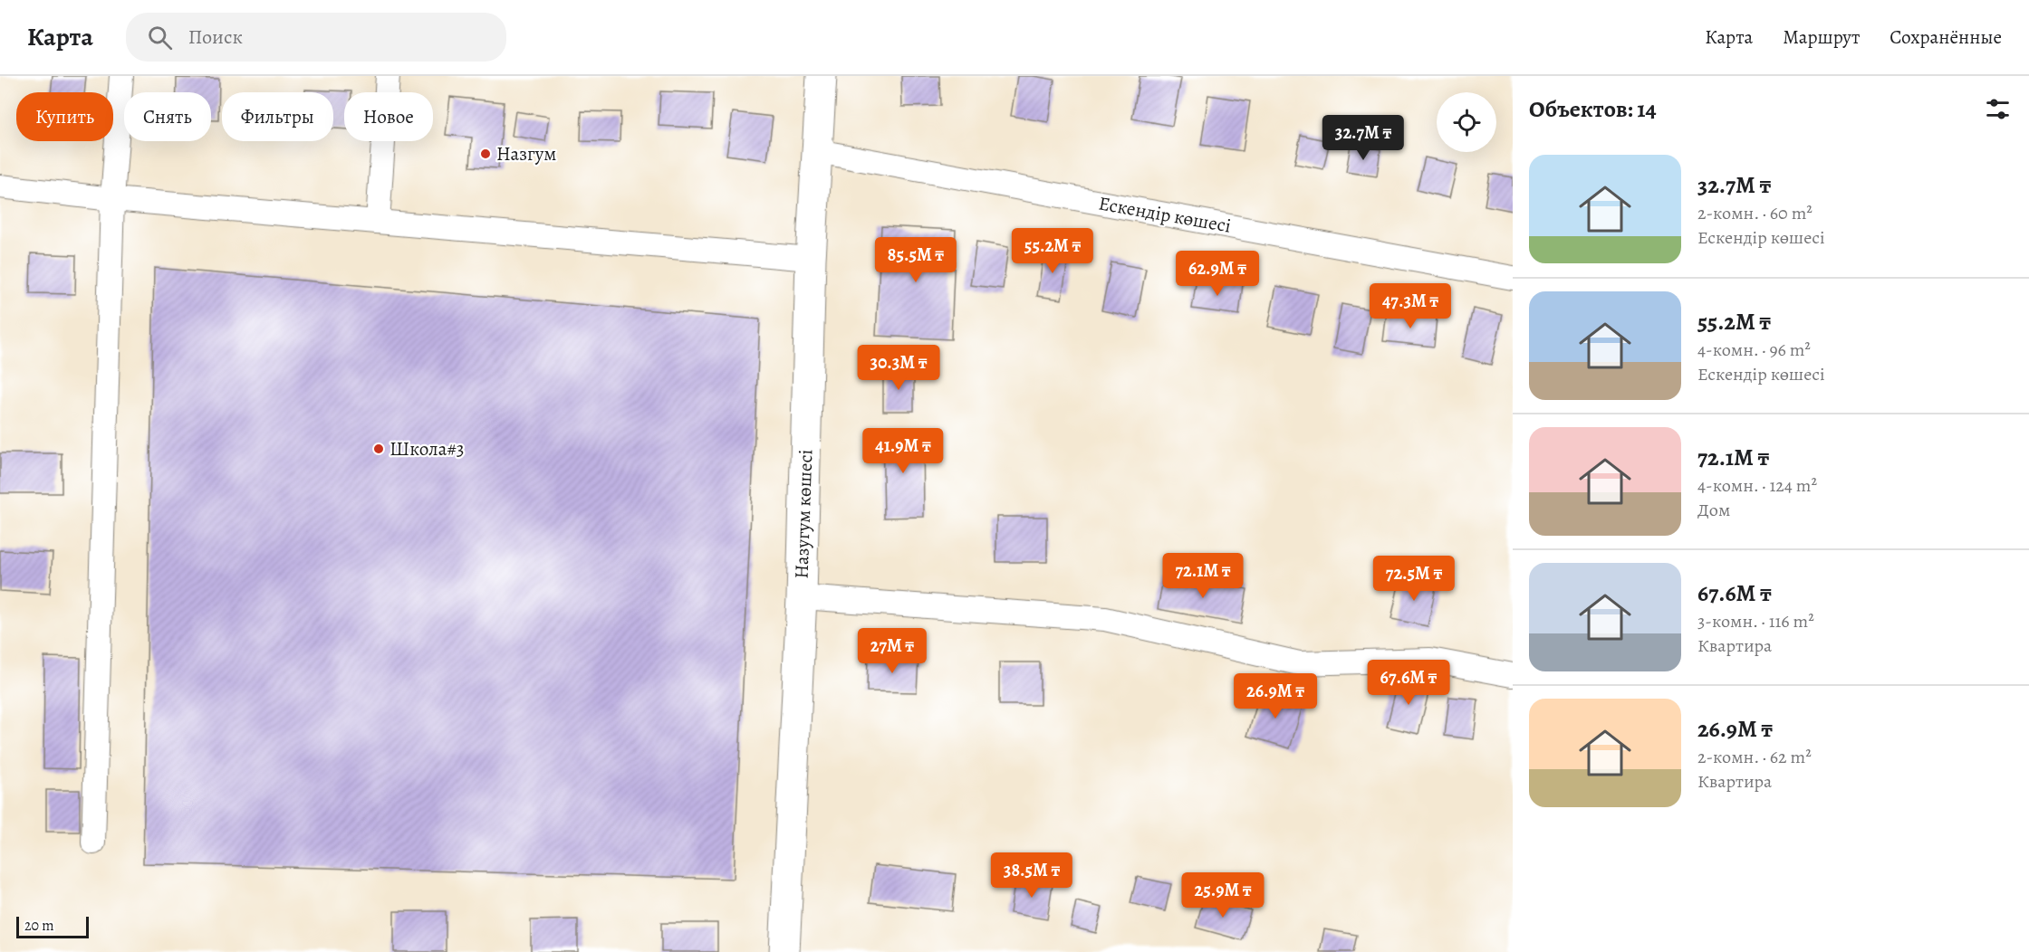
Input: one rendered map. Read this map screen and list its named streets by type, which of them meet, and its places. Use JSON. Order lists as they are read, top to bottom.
{
  "streets": {
    "street": ["Ескендір көшесі", "Назугум көшесі"]
  },
  "crossings": [
    ["Ескендір көшесі", "Назугум көшесі"]
  ],
  "places": ["Назгум", "Школа#3"],
  "scale_bar": "20 m",
  "page": {
    "header": "Карта",
    "search": "Поиск",
    "nav": ["Карта", "Маршрут", "Сохранённые"],
    "heading": "Объектов: 14",
    "chip": [
      "Купить",
      "Снять",
      "Фильтры",
      "Новое"
    ],
    "price": [
      "32.7M ₸",
      "55.2M ₸",
      "85.5M ₸",
      "62.9M ₸",
      "47.3M ₸",
      "30.3M ₸",
      "41.9M ₸",
      "72.1M ₸",
      "72.5M ₸",
      "27M ₸",
      "67.6M ₸",
      "26.9M ₸",
      "38.5M ₸",
      "25.9M ₸"
    ],
    "list": [
      {
        "name": "32.7M ₸",
        "note": "2-комн. · 60 m² · Ескендір көшесі"
      },
      {
        "name": "55.2M ₸",
        "note": "4-комн. · 96 m² · Ескендір көшесі"
      },
      {
        "name": "72.1M ₸",
        "note": "4-комн. · 124 m² · Дом"
      },
      {
        "name": "67.6M ₸",
        "note": "3-комн. · 116 m² · Квартира"
      },
      {
        "name": "26.9M ₸",
        "note": "2-комн. · 62 m² · Квартира"
      }
    ],
    "scale": "20 m"
  }
}
